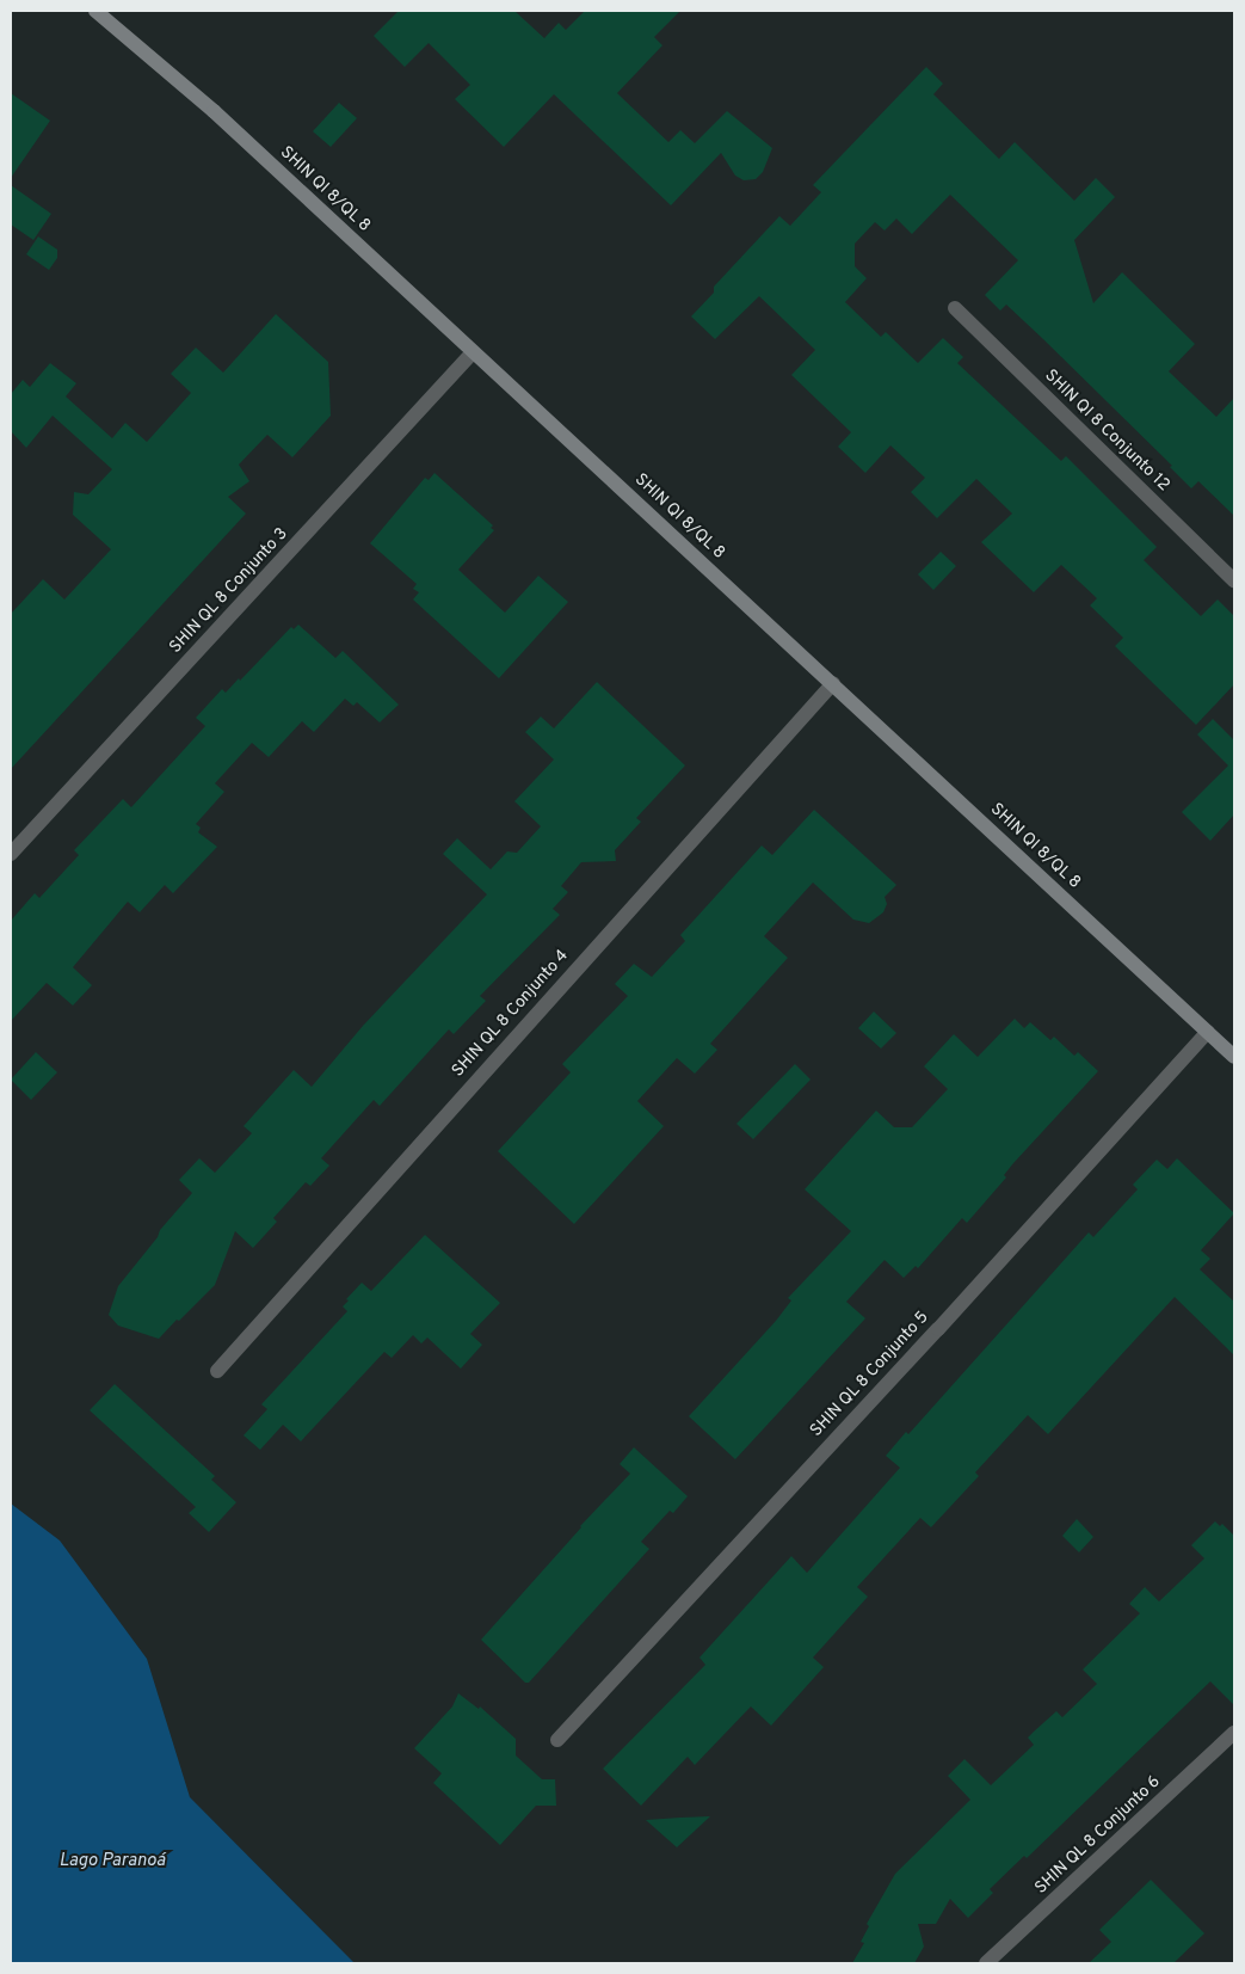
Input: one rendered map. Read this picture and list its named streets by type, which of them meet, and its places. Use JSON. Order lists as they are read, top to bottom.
{
  "streets": {
    "street": [
      "SHIN QI 8/QL 8",
      "SHIN QI 8 Conjunto 12",
      "SHIN QL 8 Conjunto 3",
      "SHIN QL 8 Conjunto 4",
      "SHIN QL 8 Conjunto 5",
      "SHIN QL 8 Conjunto 6"
    ]
  },
  "crossings": [
    ["SHIN QI 8/QL 8", "SHIN QL 8 Conjunto 3"],
    ["SHIN QI 8/QL 8", "SHIN QL 8 Conjunto 4"],
    ["SHIN QI 8/QL 8", "SHIN QL 8 Conjunto 5"]
  ],
  "water": ["Lago Paranoá"]
}
